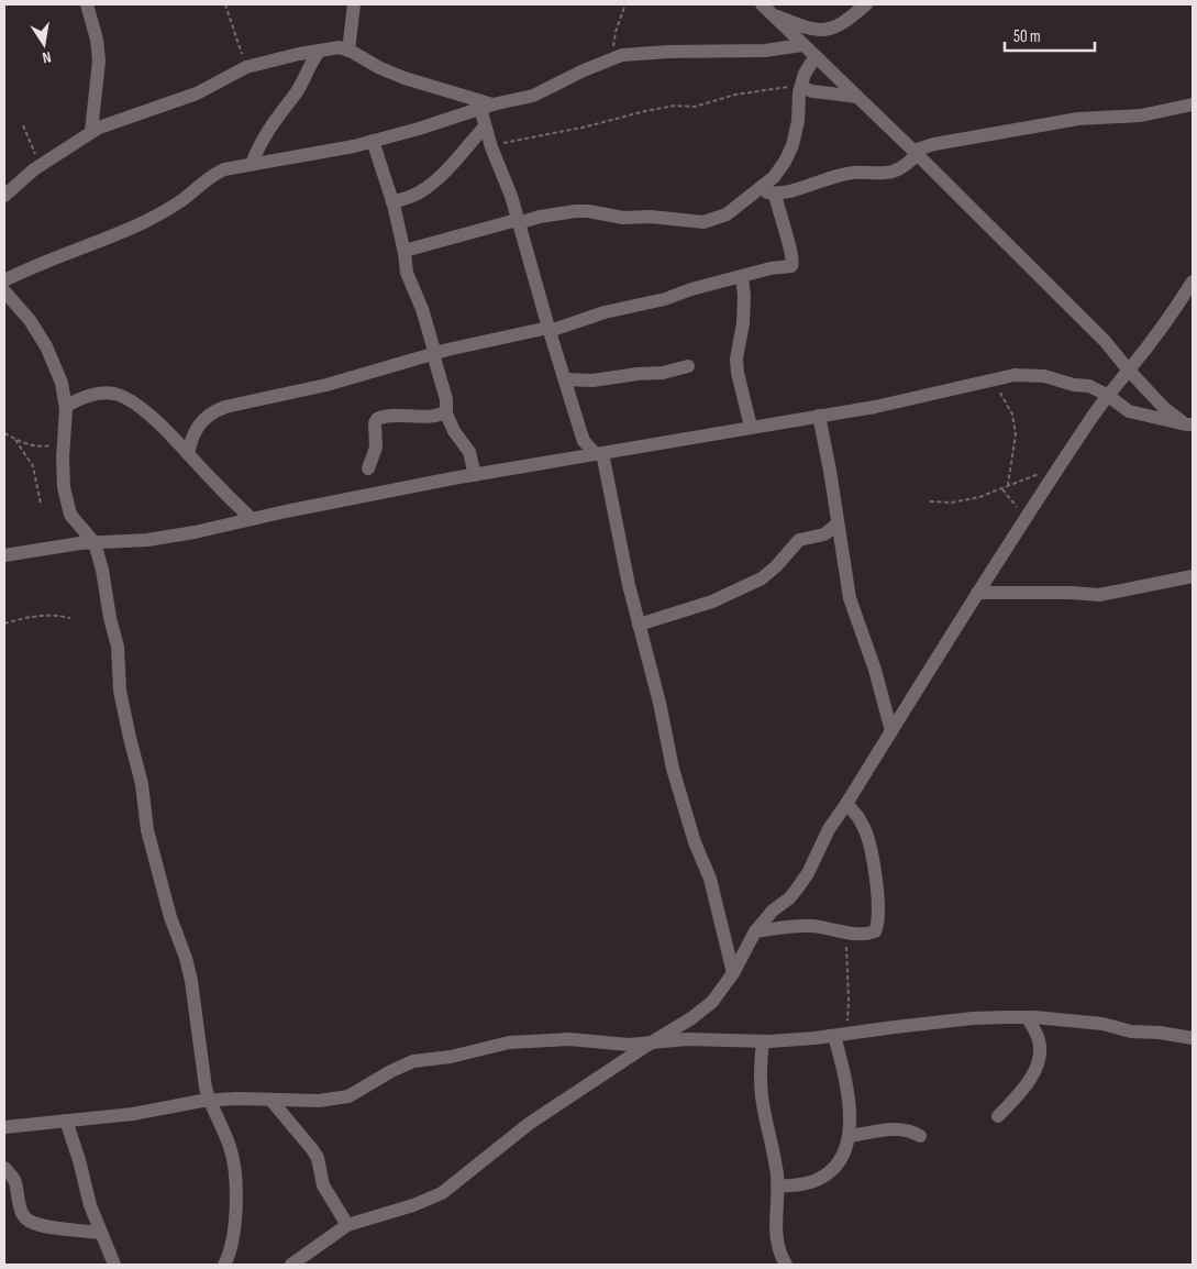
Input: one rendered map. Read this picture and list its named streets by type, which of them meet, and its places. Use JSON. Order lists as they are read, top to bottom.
{
  "scale_bar": "50 m",
  "north": "bottom"
}
